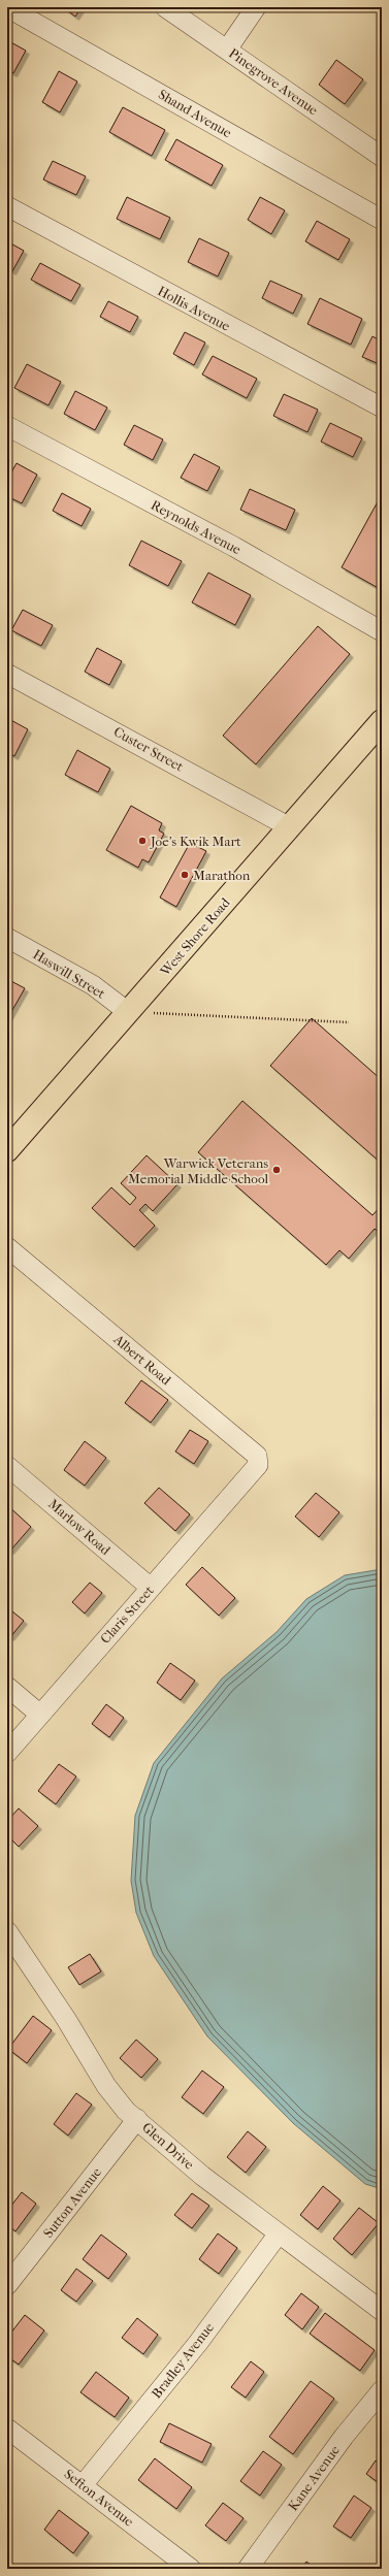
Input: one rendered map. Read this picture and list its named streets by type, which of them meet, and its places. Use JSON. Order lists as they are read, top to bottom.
{
  "streets": {
    "main road": ["West Shore Road"],
    "street": [
      "Pinegrove Avenue",
      "Shand Avenue",
      "Hollis Avenue",
      "Reynolds Avenue",
      "Custer Street",
      "Haswill Street",
      "Albert Road",
      "Marlow Road",
      "Claris Street",
      "Glen Drive",
      "Sutton Avenue",
      "Bradley Avenue",
      "Kane Avenue",
      "Sefton Avenue"
    ]
  },
  "crossings": [
    ["Custer Street", "West Shore Road"],
    ["West Shore Road", "Haswill Street"],
    ["Albert Road", "Claris Street"],
    ["Marlow Road", "Claris Street"],
    ["Glen Drive", "Sutton Avenue"],
    ["Glen Drive", "Bradley Avenue"],
    ["Bradley Avenue", "Sefton Avenue"]
  ],
  "places": ["Joe's Kwik Mart", "Marathon", "Warwick Veterans Memorial Middle School"]
}
